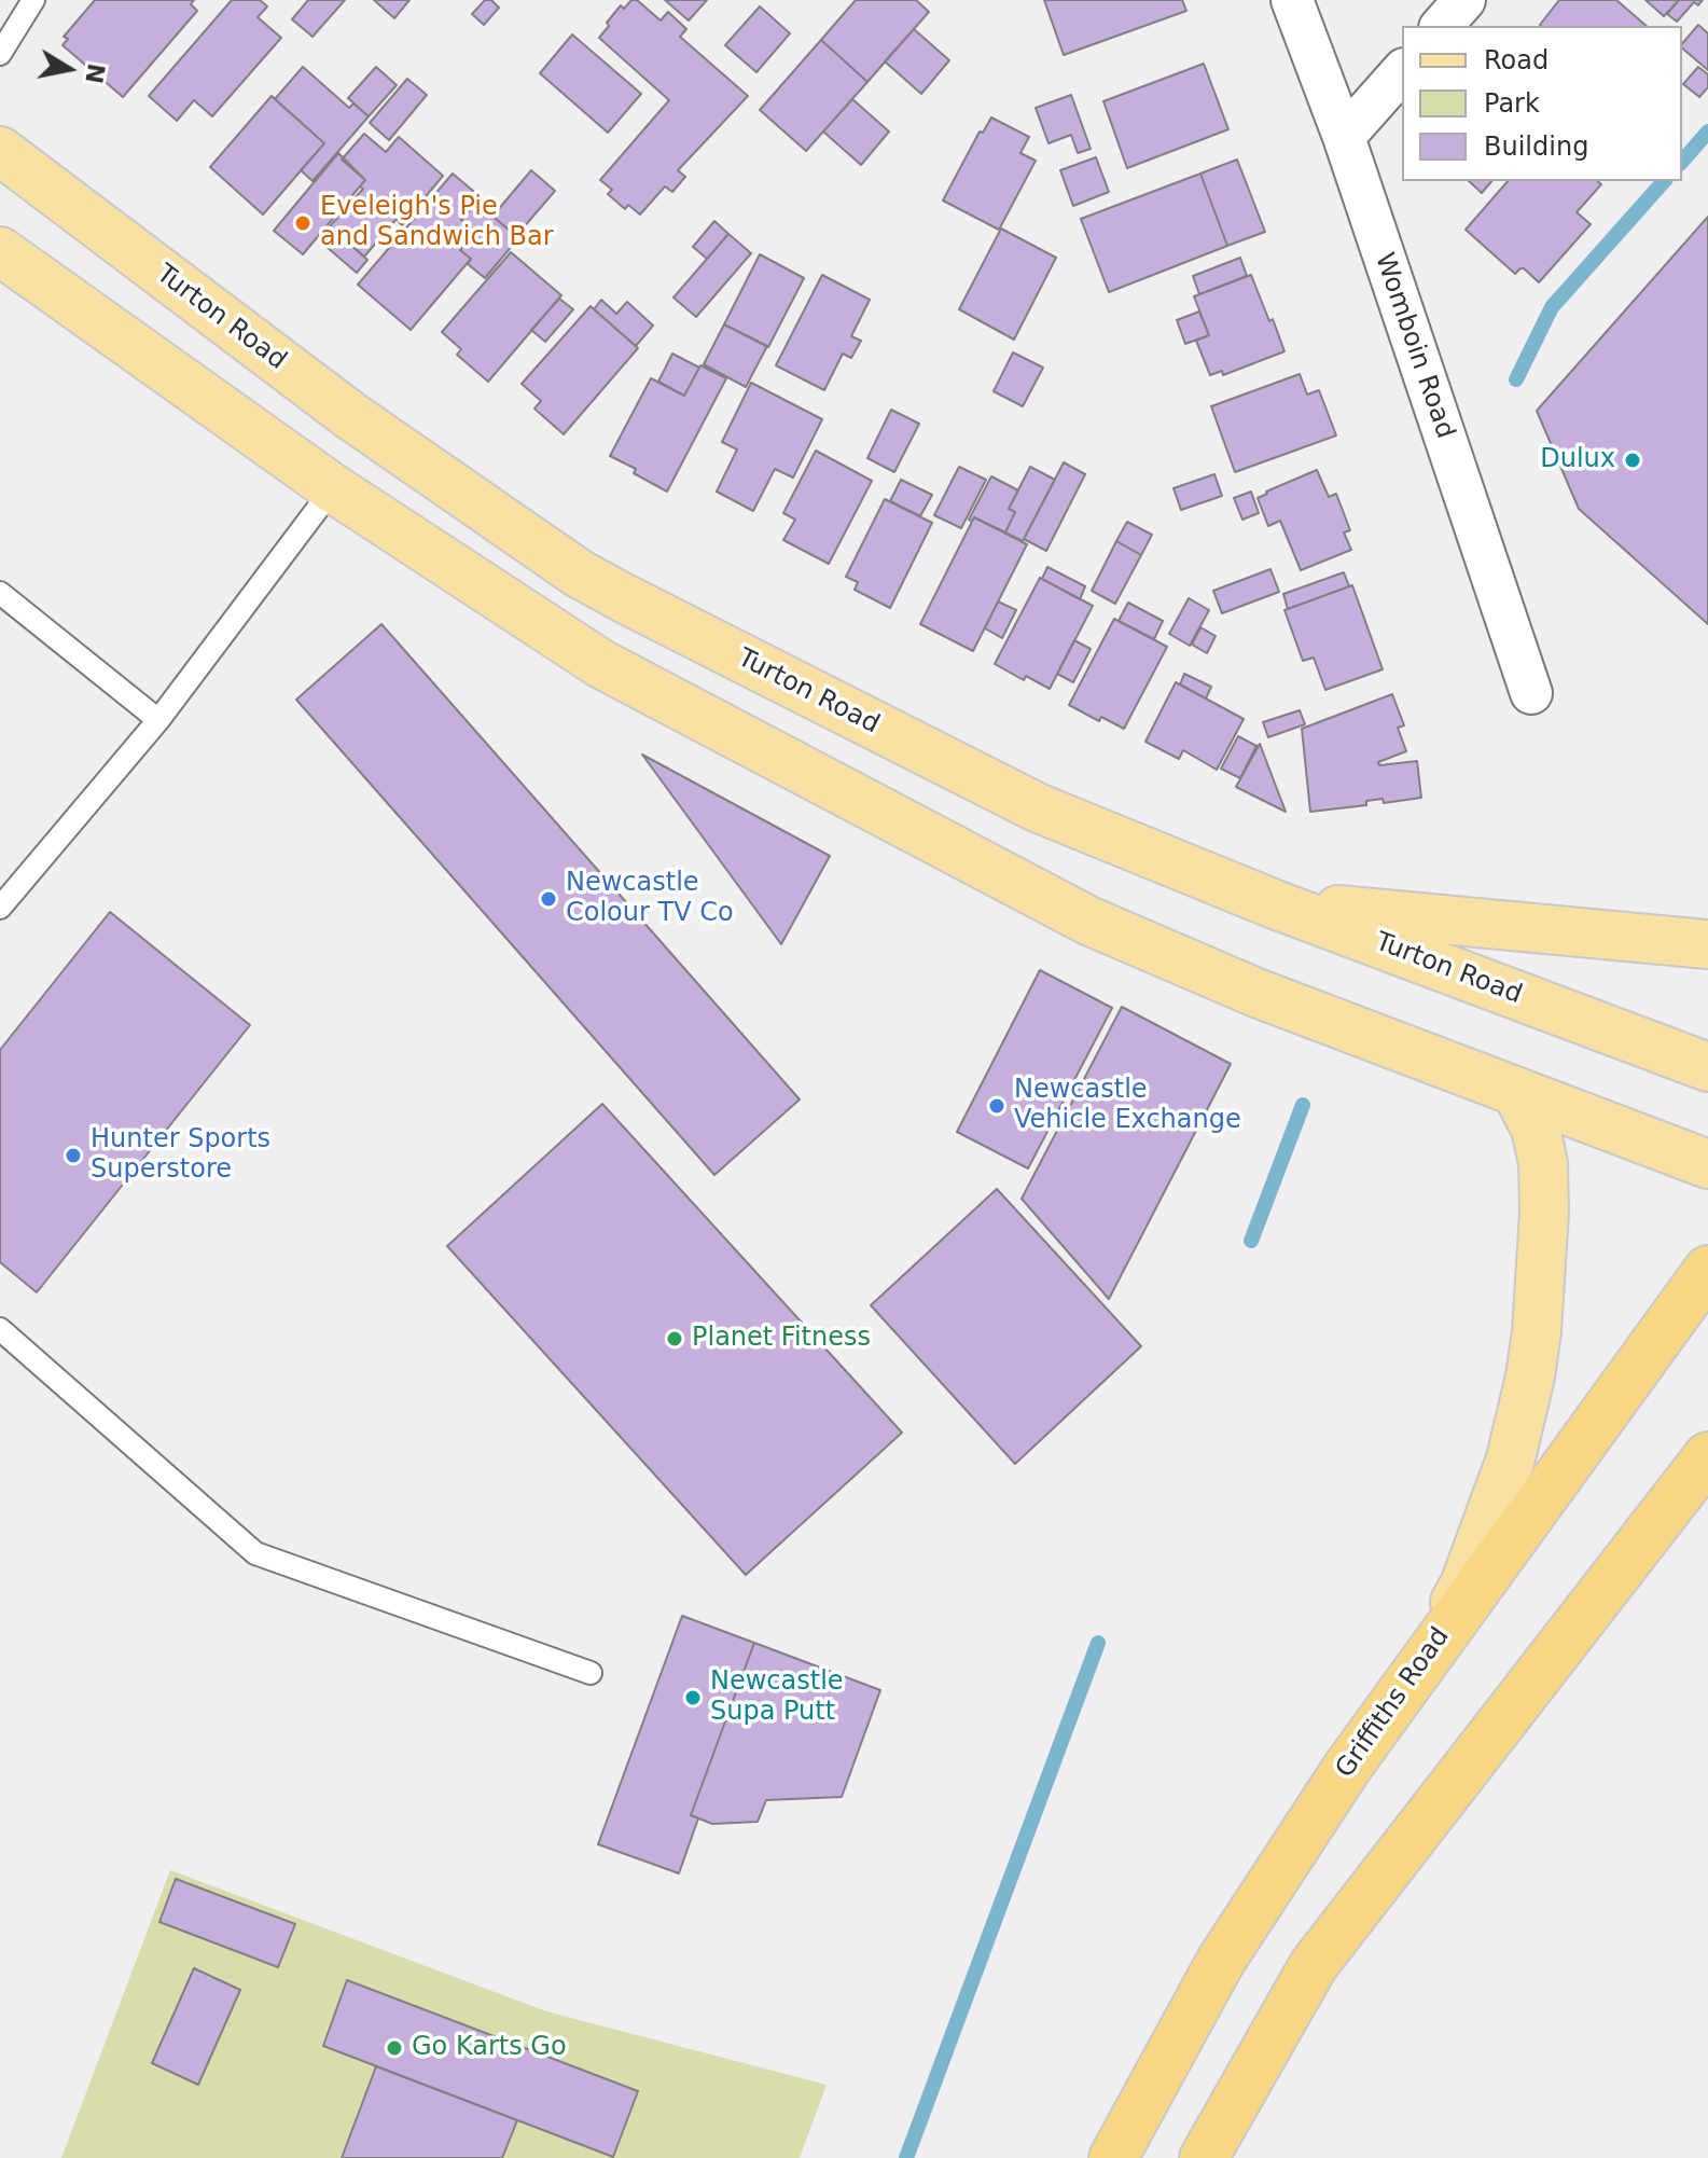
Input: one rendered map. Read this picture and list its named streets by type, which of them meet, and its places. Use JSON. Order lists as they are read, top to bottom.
{
  "streets": {
    "highway": ["Griffiths Road"],
    "main road": ["Turton Road"],
    "street": ["Womboin Road"]
  },
  "places": [
    "Eveleigh's Pie and Sandwich Bar",
    "Dulux",
    "Newcastle Colour TV Co",
    "Newcastle Vehicle Exchange",
    "Hunter Sports Superstore",
    "Planet Fitness",
    "Newcastle Supa Putt",
    "Go Karts Go"
  ],
  "legend": ["Road", "Park", "Building"],
  "north": "right"
}
